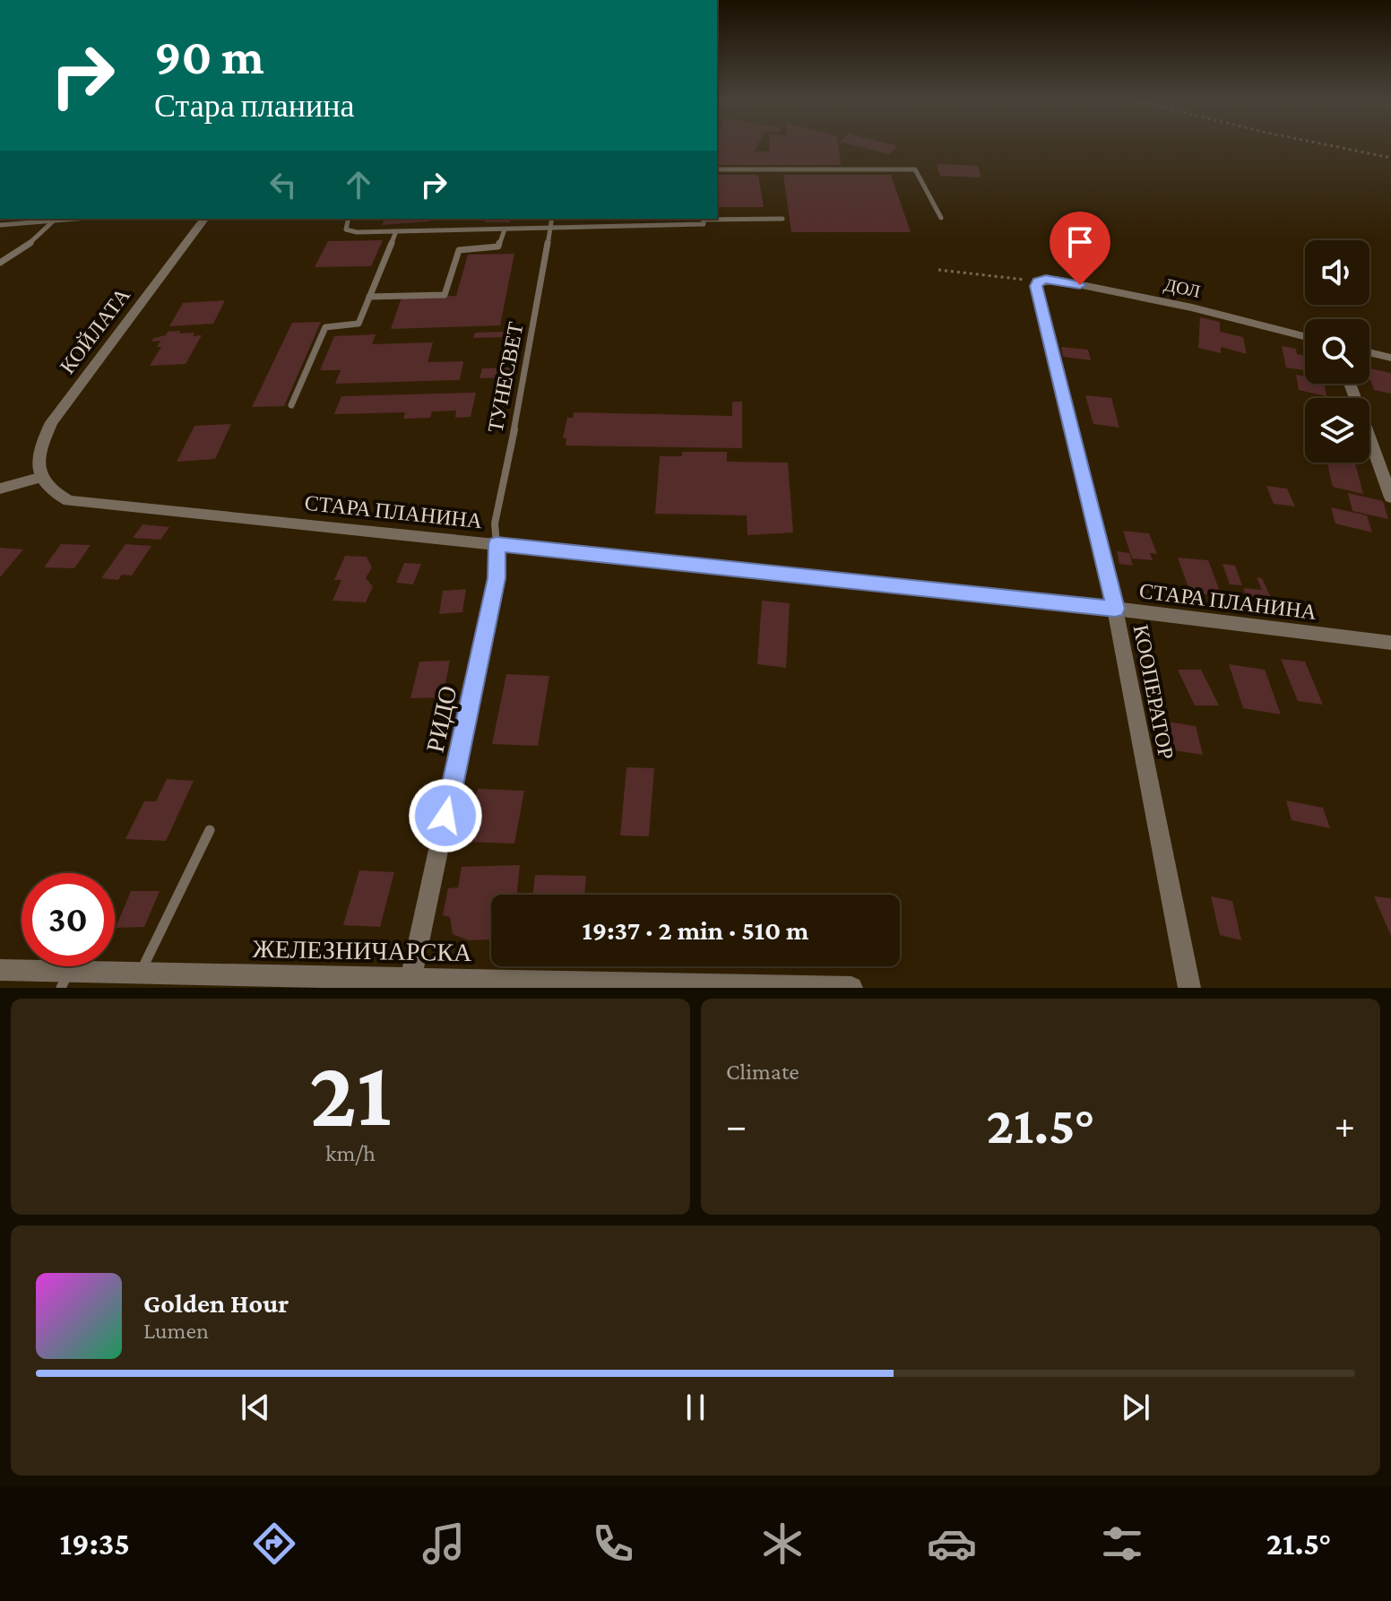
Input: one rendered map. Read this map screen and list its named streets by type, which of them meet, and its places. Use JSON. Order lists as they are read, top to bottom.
{
  "streets": {
    "street": [
      "ДОЛ",
      "КОЙЛАТА",
      "СТАРА ПЛАНИНА",
      "КООПЕРАТОР",
      "РИДО",
      "ЖЕЛЕЗНИЧАРСКА"
    ],
    "lane": ["ТУНЕСВЕТ"]
  },
  "crossings": [
    ["ДОЛ", "КООПЕРАТОР"],
    ["КОЙЛАТА", "СТАРА ПЛАНИНА"],
    ["ТУНЕСВЕТ", "СТАРА ПЛАНИНА"],
    ["ТУНЕСВЕТ", "РИДО"],
    ["СТАРА ПЛАНИНА", "КООПЕРАТОР"],
    ["СТАРА ПЛАНИНА", "РИДО"],
    ["РИДО", "ЖЕЛЕЗНИЧАРСКА"]
  ],
  "page": {
    "turn": ["90 m", "Стара планина"],
    "limit": "30",
    "trip": "19:37 · 2 min · 510 m",
    "tile": [
      ["21", "km/h"],
      "Climate"
    ],
    "heat": ["−", "21.5°", "+"],
    "song": ["Golden Hour", "Lumen"],
    "tabs": ["19:35", "21.5°"]
  }
}
